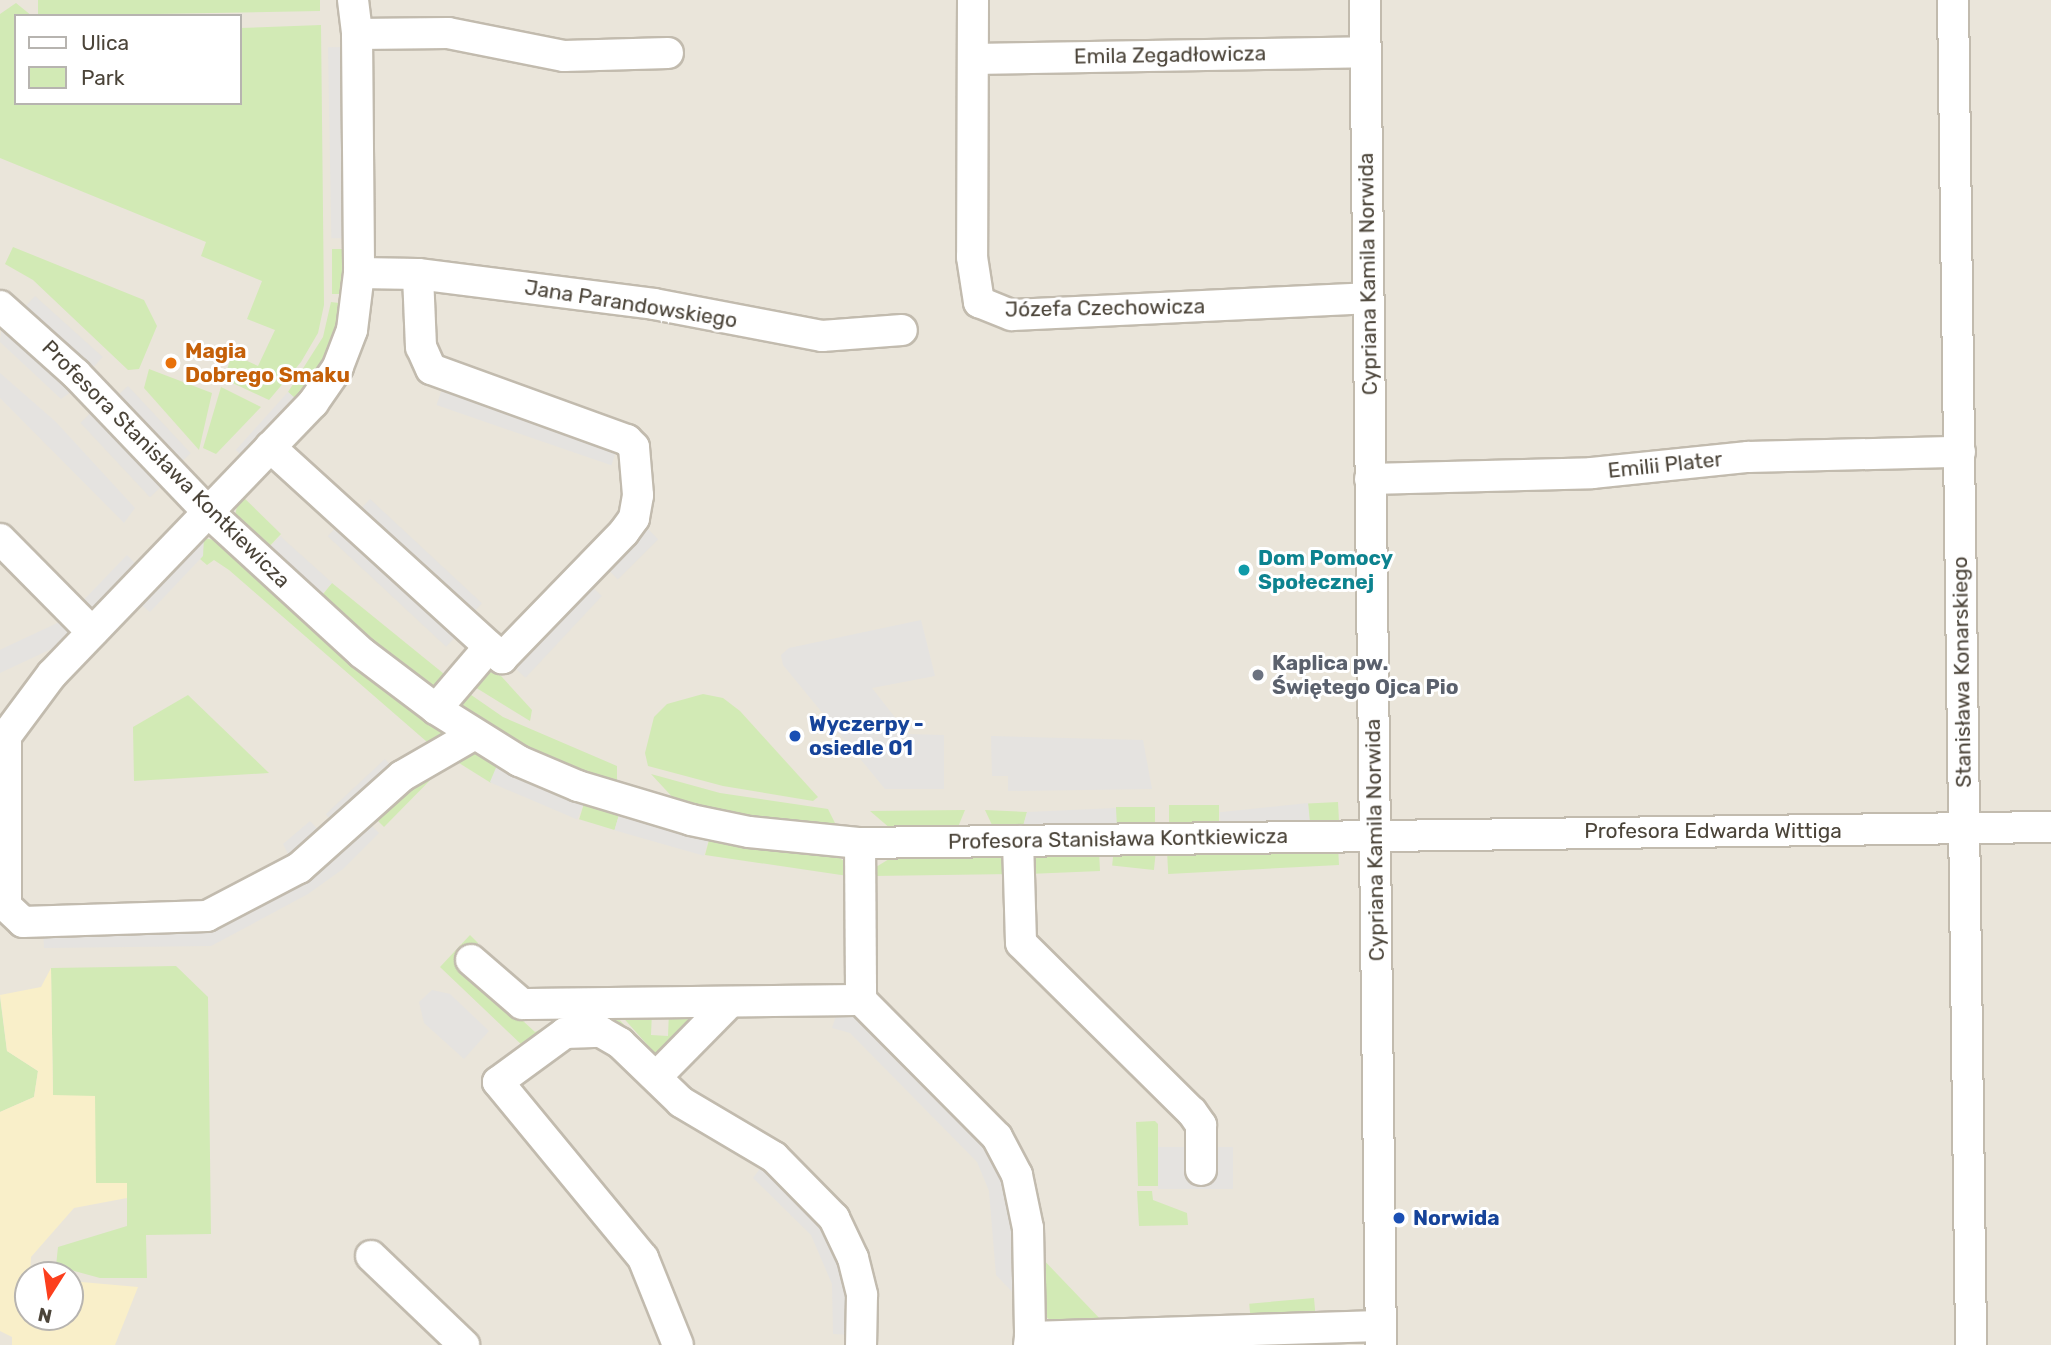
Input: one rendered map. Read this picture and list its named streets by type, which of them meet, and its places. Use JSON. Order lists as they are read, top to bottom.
{
  "streets": {
    "street": [
      "Emila Zegadłowicza",
      "Cypriana Kamila Norwida",
      "Jana Parandowskiego",
      "Józefa Czechowicza",
      "Profesora Stanisława Kontkiewicza",
      "Emilii Plater",
      "Stanisława Konarskiego",
      "Profesora Edwarda Wittiga"
    ]
  },
  "crossings": [
    ["Emila Zegadłowicza", "Cypriana Kamila Norwida"],
    ["Emila Zegadłowicza", "Józefa Czechowicza"],
    ["Cypriana Kamila Norwida", "Józefa Czechowicza"],
    ["Cypriana Kamila Norwida", "Profesora Stanisława Kontkiewicza"],
    ["Cypriana Kamila Norwida", "Emilii Plater"],
    ["Cypriana Kamila Norwida", "Profesora Edwarda Wittiga"],
    ["Profesora Stanisława Kontkiewicza", "Profesora Edwarda Wittiga"],
    ["Emilii Plater", "Stanisława Konarskiego"],
    ["Stanisława Konarskiego", "Profesora Edwarda Wittiga"]
  ],
  "places": [
    "Magia Dobrego Smaku",
    "Dom Pomocy Społecznej",
    "Kaplica pw. Świętego Ojca Pio",
    "Wyczerpy - osiedle 01",
    "Norwida"
  ],
  "legend": ["Ulica", "Park"],
  "north": "bottom"
}
